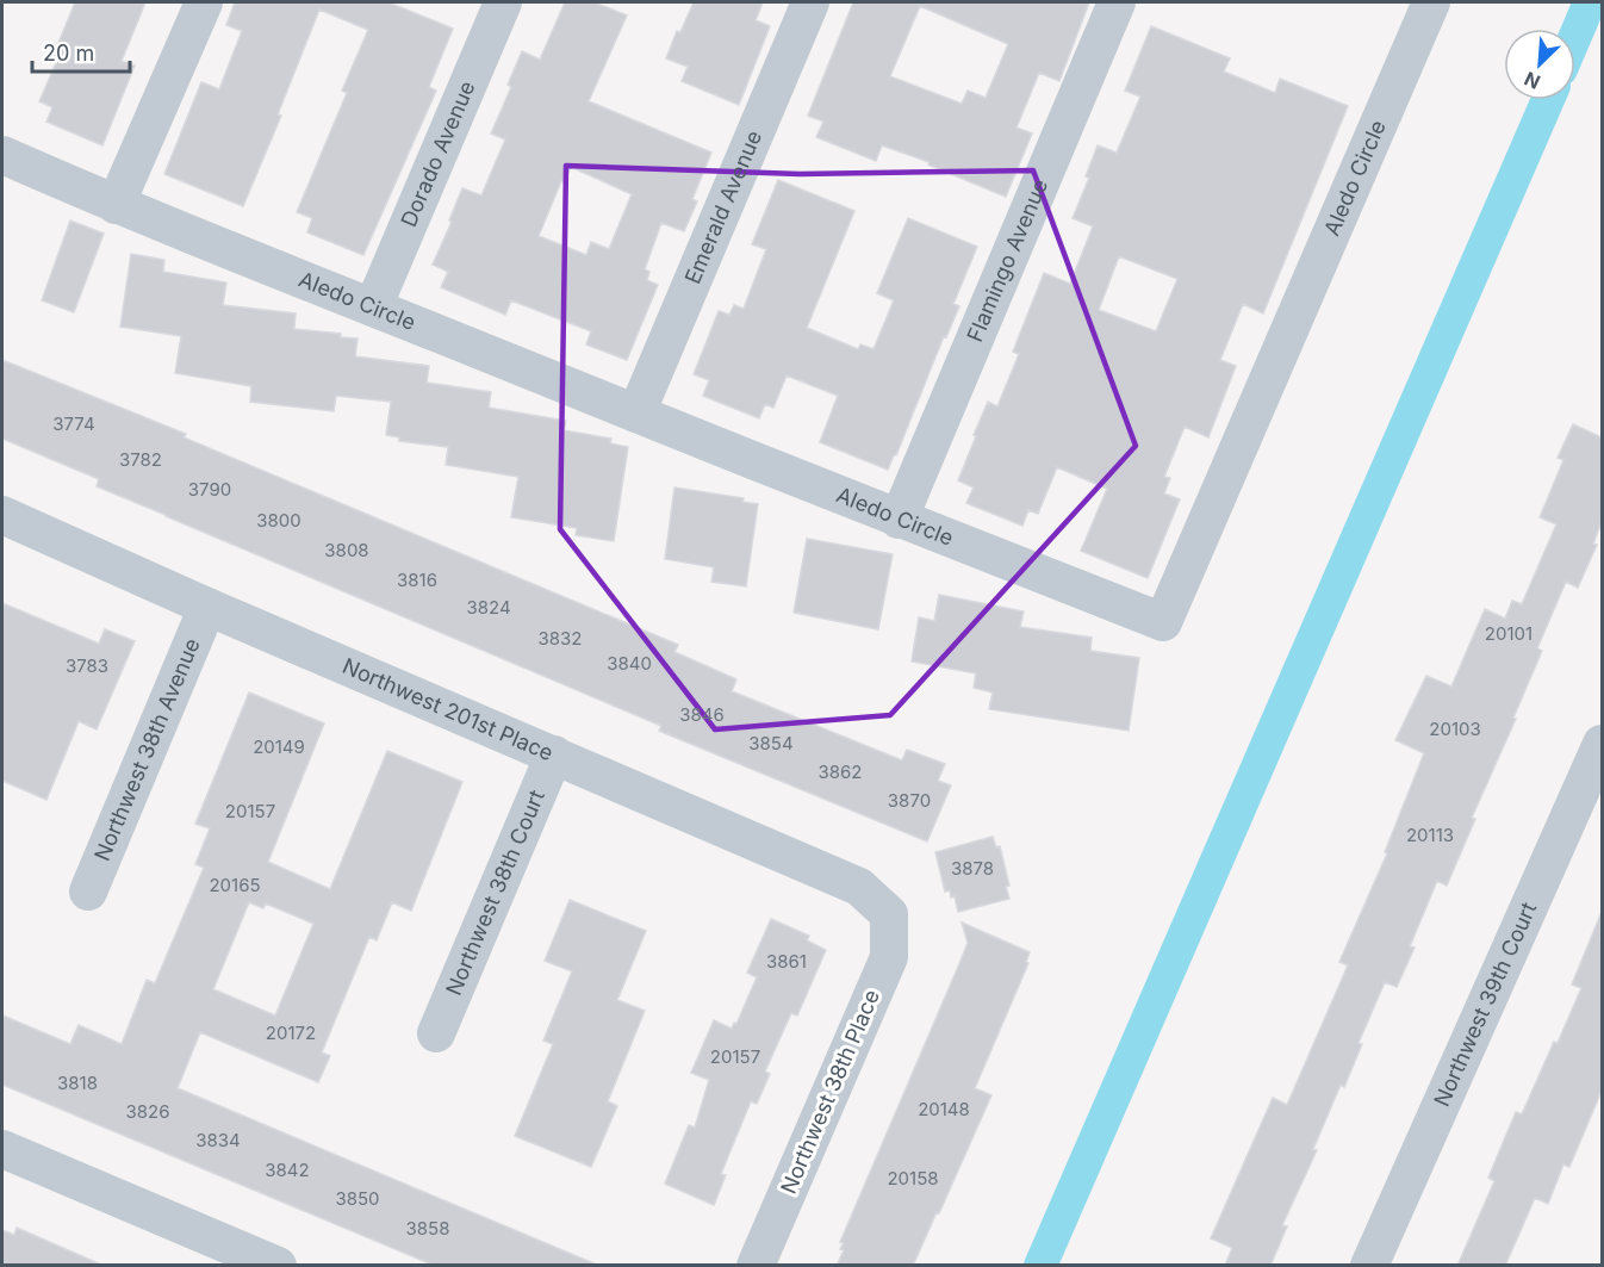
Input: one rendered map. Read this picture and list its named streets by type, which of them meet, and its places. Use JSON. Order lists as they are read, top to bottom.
{
  "streets": {
    "street": [
      "Dorado Avenue",
      "Aledo Circle",
      "Emerald Avenue",
      "Flamingo Avenue",
      "Northwest 201st Place",
      "Northwest 38th Avenue",
      "Northwest 38th Court",
      "Northwest 39th Court",
      "Northwest 38th Place"
    ]
  },
  "crossings": [
    ["Dorado Avenue", "Aledo Circle"],
    ["Aledo Circle", "Emerald Avenue"],
    ["Aledo Circle", "Flamingo Avenue"],
    ["Northwest 201st Place", "Northwest 38th Avenue"],
    ["Northwest 201st Place", "Northwest 38th Court"],
    ["Northwest 201st Place", "Northwest 38th Place"]
  ],
  "house_numbers": [
    "3774",
    "3782",
    "3790",
    "3800",
    "3808",
    "3816",
    "3824",
    "20101",
    "3832",
    "3840",
    "3783",
    "3846",
    "20103",
    "3854",
    "20149",
    "3862",
    "3870",
    "20157",
    "20113",
    "3878",
    "20165",
    "3861",
    "20172",
    "20157",
    "3818",
    "20148",
    "3826",
    "3834",
    "3842",
    "20158",
    "3850",
    "3858"
  ],
  "scale_bar": "20 m",
  "north": "bottom left"
}
